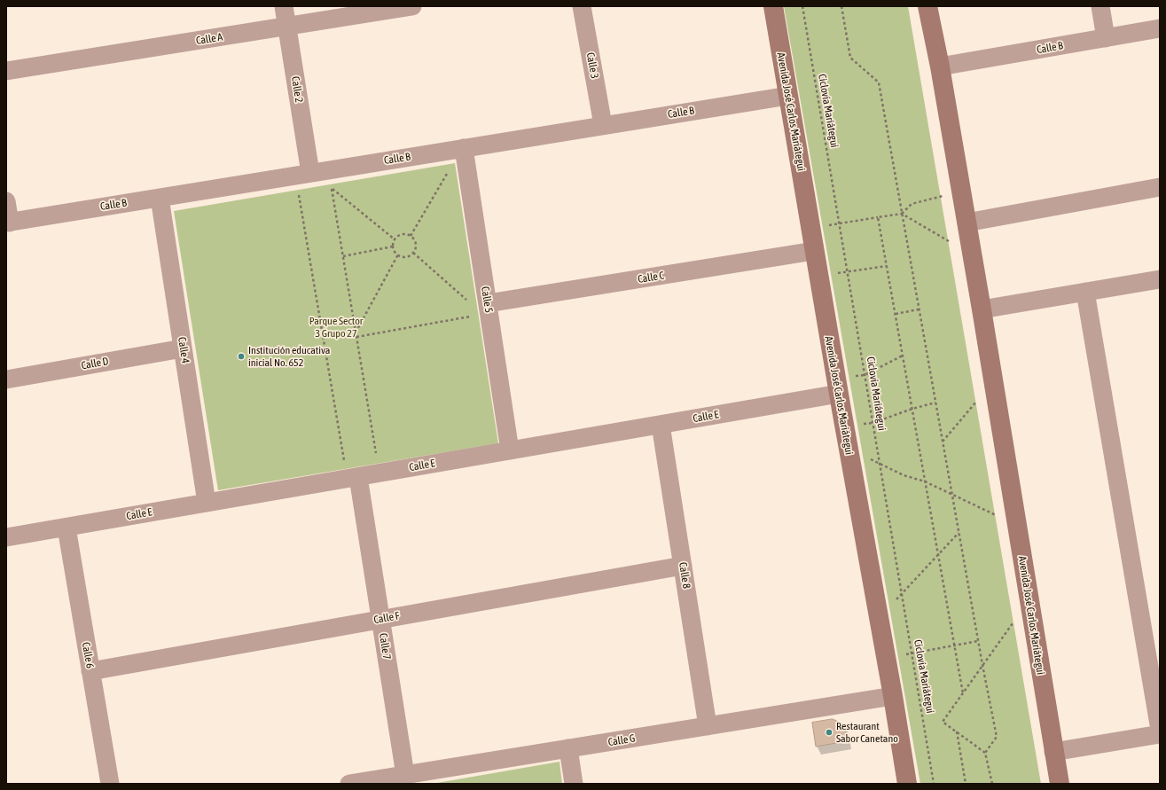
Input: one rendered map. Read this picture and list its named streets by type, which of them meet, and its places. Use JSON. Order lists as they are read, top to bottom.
{
  "streets": {
    "main road": ["Avenida José Carlos Mariátegui"],
    "street": [
      "Calle A",
      "Calle B",
      "Calle 3",
      "Calle 2",
      "Calle C",
      "Calle 5",
      "Calle 4",
      "Calle D",
      "Calle E",
      "Calle 8",
      "Calle F",
      "Calle 7",
      "Calle 6",
      "Calle G"
    ],
    "path": ["Ciclovía Mariátegui"]
  },
  "crossings": [
    ["Calle A", "Calle 2"],
    ["Calle B", "Calle 3"],
    ["Calle B", "Calle 2"],
    ["Calle B", "Avenida José Carlos Mariátegui"],
    ["Calle B", "Calle 5"],
    ["Calle B", "Calle 4"],
    ["Avenida José Carlos Mariátegui", "Calle C"],
    ["Avenida José Carlos Mariátegui", "Calle E"],
    ["Avenida José Carlos Mariátegui", "Calle G"],
    ["Calle C", "Calle 5"],
    ["Calle 5", "Calle E"],
    ["Calle 4", "Calle D"],
    ["Calle 4", "Calle E"],
    ["Calle E", "Calle 8"],
    ["Calle E", "Calle 7"],
    ["Calle E", "Calle 6"],
    ["Calle 8", "Calle F"],
    ["Calle 8", "Calle G"],
    ["Calle F", "Calle 7"],
    ["Calle F", "Calle 6"],
    ["Calle 7", "Calle G"]
  ],
  "parks": ["Parque Sector 3 Grupo 27"],
  "places": ["Institución educativa inicial No. 652", "Restaurant Sabor Canetano"]
}
